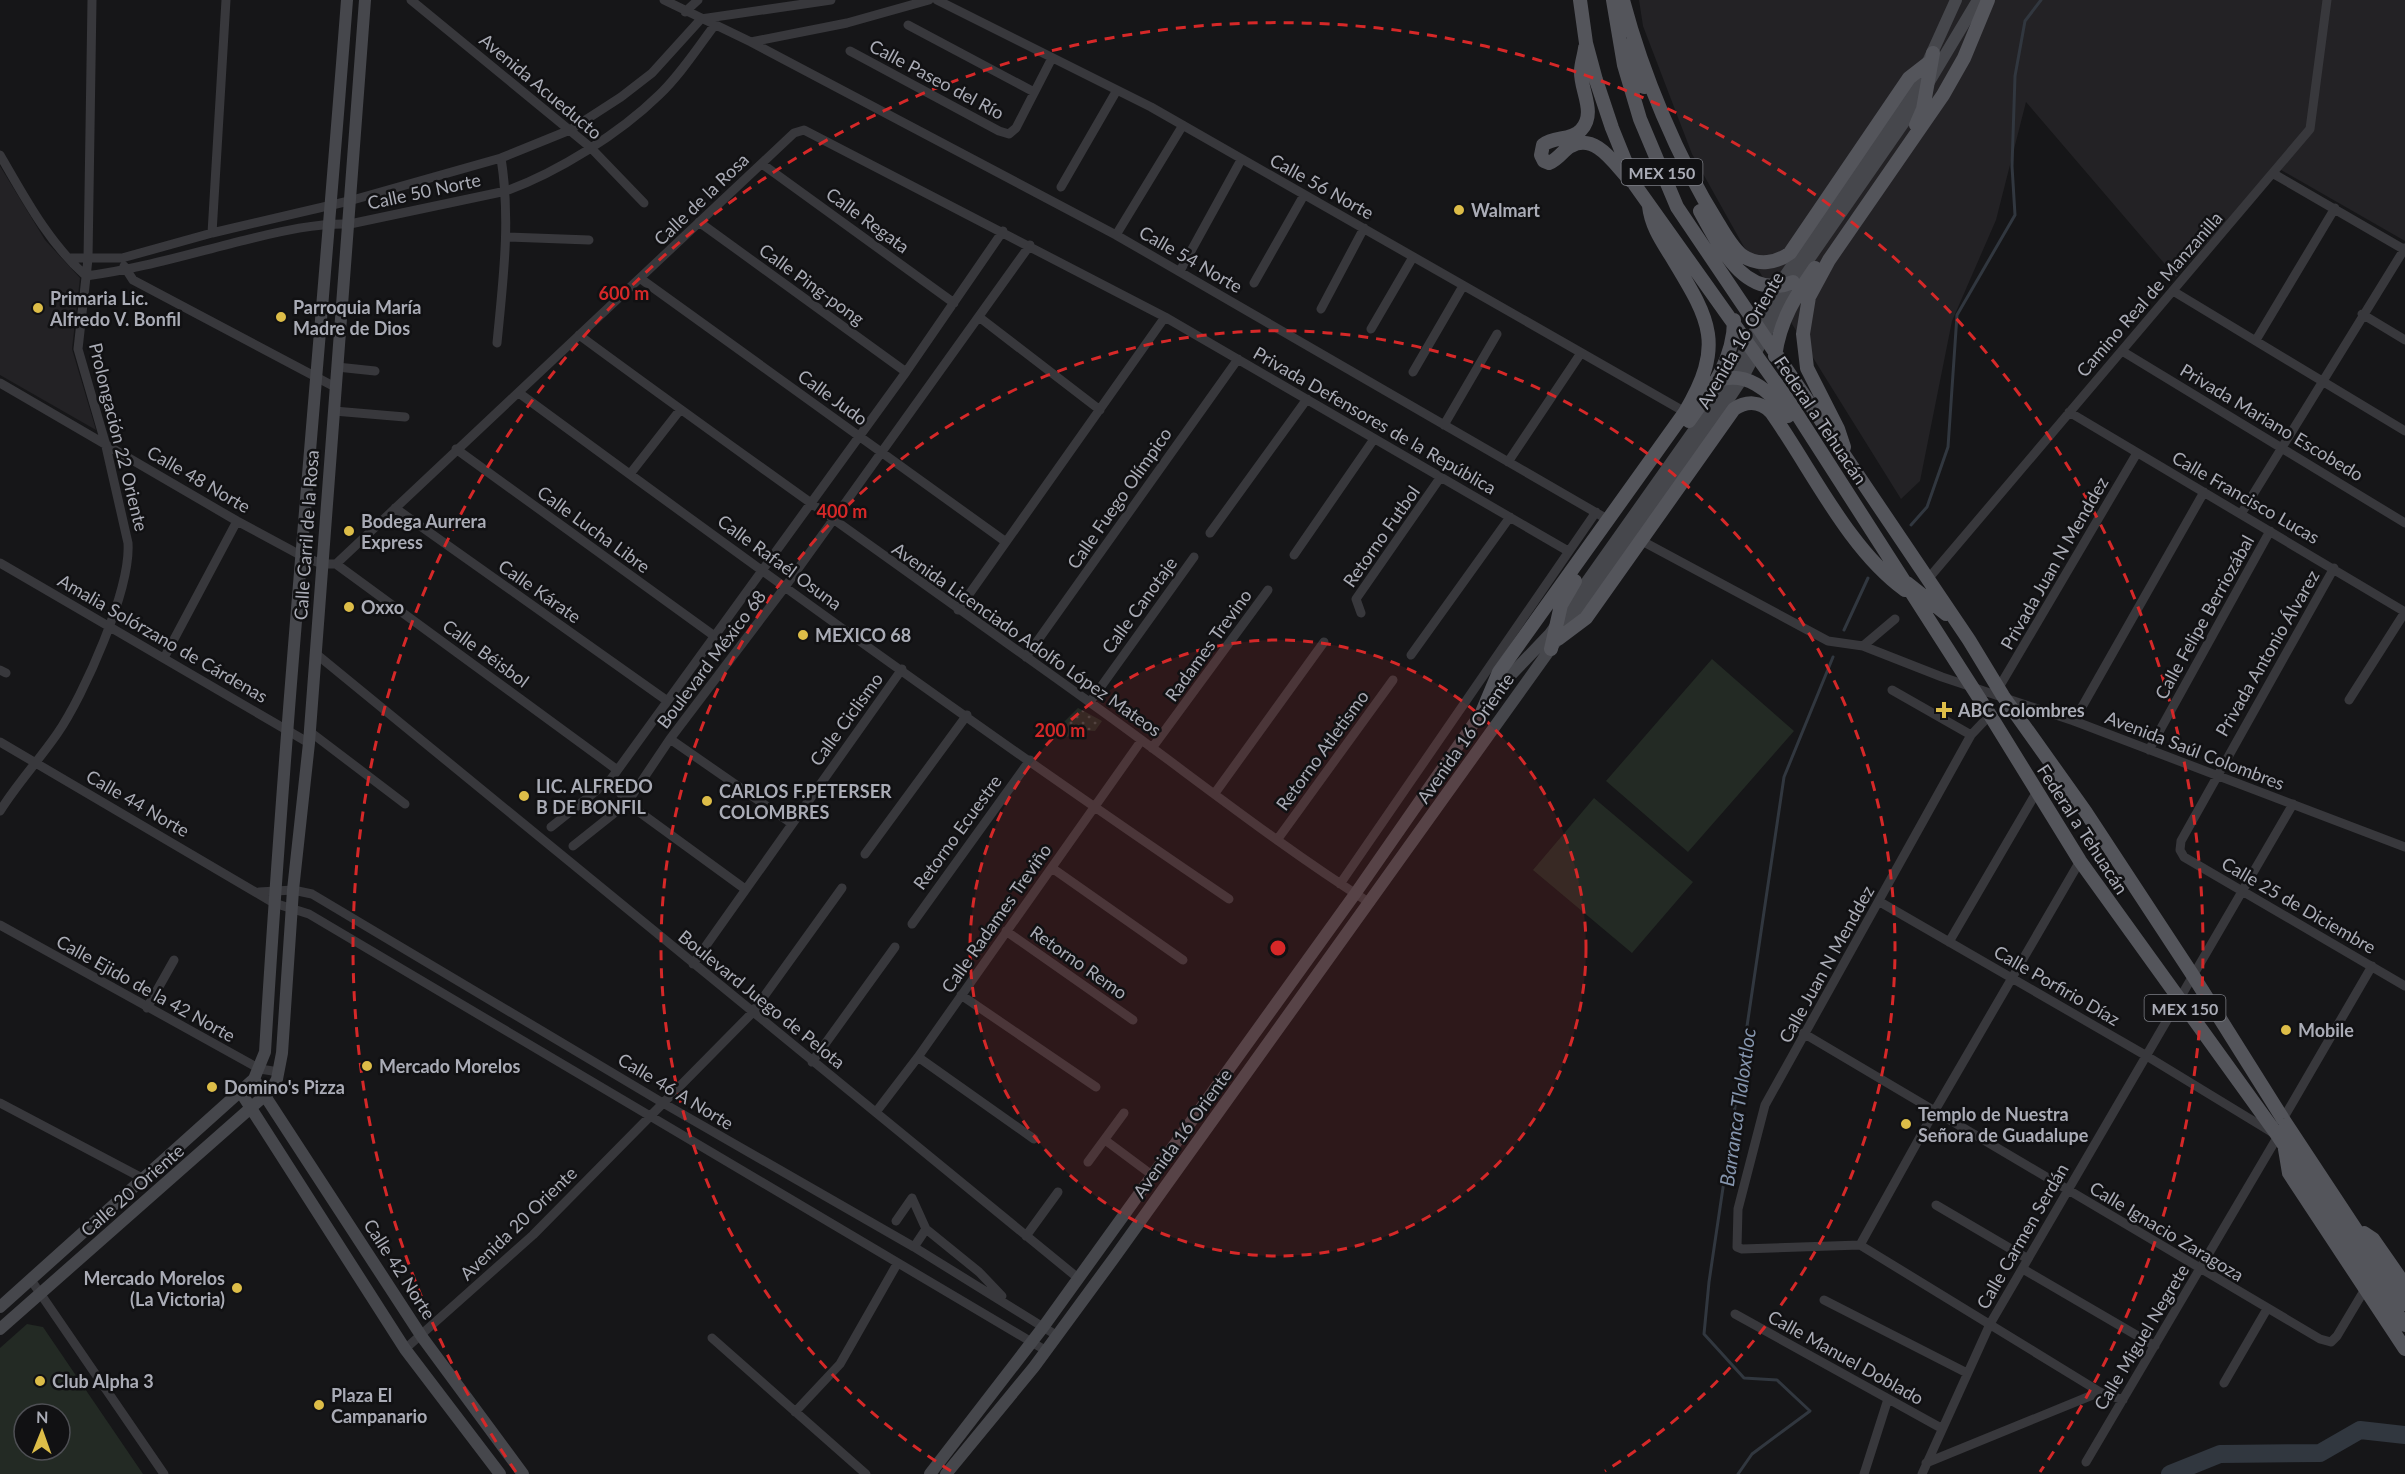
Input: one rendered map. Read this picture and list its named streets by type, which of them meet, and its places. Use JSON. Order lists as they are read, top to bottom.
{
  "streets": {
    "main road": [
      "MEX 150",
      "Avenida 16 Oriente",
      "Federal a Tehuacán",
      "Calle Carril de la Rosa",
      "Calle 20 Oriente",
      "Calle 42 Norte"
    ],
    "street": [
      "Calle Paseo del Río",
      "Avenida Acueducto",
      "Calle 56 Norte",
      "Calle 50 Norte",
      "Calle de la Rosa",
      "Calle Regata",
      "Calle 54 Norte",
      "Calle Ping-pong",
      "Camino Real de Manzanilla",
      "Calle Judo",
      "Privada Defensores de la República",
      "Privada Mariano Escobedo",
      "Prolongación 22 Oriente",
      "Calle 48 Norte",
      "Calle Francisco Lucas",
      "Calle Fuego Olímpico",
      "Calle Lucha Libre",
      "Retorno Futbol",
      "Calle Rafaél Osuna",
      "Privada Juan N Menddez",
      "Calle Kárate",
      "Calle Canotaje",
      "Calle Felipe Berriozábal",
      "Amalia Solórzano de Cárdenas",
      "Avenida Licenciado Adolfo López Mateos",
      "Radames Trevino",
      "Calle Béisbol",
      "Privada Antonio Álvarez",
      "Boulevard México 68",
      "Calle Ciclismo",
      "Retorno Atletismo",
      "Avenida Saúl Colombres",
      "Calle 44 Norte",
      "Retorno Ecuestre",
      "Calle 25 de Diciembre",
      "Calle Radames Treviño",
      "Retorno Remo",
      "Calle Juan N Menddez",
      "Calle Porfirio Díaz",
      "Calle Ejido de la 42 Norte",
      "Boulevard Juego de Pelota",
      "Calle 46 A Norte",
      "Avenida 20 Oriente",
      "Calle Ignacio Zaragoza",
      "Calle Carmen Serdán",
      "Calle Miguel Negrete",
      "Calle Manuel Doblado"
    ]
  },
  "crossings": [
    ["Avenida Acueducto", "Calle 50 Norte"],
    ["MEX 150", "Avenida 16 Oriente"],
    ["MEX 150", "Federal a Tehuacán"],
    ["Calle 50 Norte", "Calle 54 Norte"],
    ["Calle 50 Norte", "Prolongación 22 Oriente"],
    ["Calle 50 Norte", "Calle Carril de la Rosa"],
    ["Calle de la Rosa", "Calle Regata"],
    ["Calle de la Rosa", "Calle Ping-pong"],
    ["Calle de la Rosa", "Calle Judo"],
    ["Calle de la Rosa", "Privada Defensores de la República"],
    ["Calle de la Rosa", "Calle Lucha Libre"],
    ["Calle de la Rosa", "Calle Rafaél Osuna"],
    ["Calle de la Rosa", "Calle Kárate"],
    ["Calle de la Rosa", "Avenida Licenciado Adolfo López Mateos"],
    ["Calle de la Rosa", "Calle Béisbol"],
    ["Calle de la Rosa", "Boulevard México 68"],
    ["Calle Regata", "Boulevard México 68"],
    ["Calle Ping-pong", "Boulevard México 68"],
    ["Camino Real de Manzanilla", "Federal a Tehuacán"],
    ["Camino Real de Manzanilla", "Privada Mariano Escobedo"],
    ["Camino Real de Manzanilla", "Calle Francisco Lucas"],
    ["Avenida 16 Oriente", "Federal a Tehuacán"],
    ["Avenida 16 Oriente", "Avenida Licenciado Adolfo López Mateos"],
    ["Avenida 16 Oriente", "Boulevard Juego de Pelota"],
    ["Avenida 16 Oriente", "Calle 46 A Norte"],
    ["Calle Judo", "Boulevard México 68"],
    ["Privada Defensores de la República", "Calle Fuego Olímpico"],
    ["Privada Defensores de la República", "Retorno Futbol"],
    ["Federal a Tehuacán", "Privada Juan N Menddez"],
    ["Federal a Tehuacán", "Avenida Saúl Colombres"],
    ["Federal a Tehuacán", "Calle Juan N Menddez"],
    ["Federal a Tehuacán", "Calle Porfirio Díaz"],
    ["Federal a Tehuacán", "Calle Carmen Serdán"],
    ["Federal a Tehuacán", "Calle Miguel Negrete"],
    ["Prolongación 22 Oriente", "Calle 48 Norte"],
    ["Prolongación 22 Oriente", "Amalia Solórzano de Cárdenas"],
    ["Prolongación 22 Oriente", "Calle 44 Norte"],
    ["Calle 48 Norte", "Calle Carril de la Rosa"],
    ["Calle Francisco Lucas", "Privada Juan N Menddez"],
    ["Calle Francisco Lucas", "Calle Felipe Berriozábal"],
    ["Calle Francisco Lucas", "Privada Antonio Álvarez"],
    ["Calle Fuego Olímpico", "Avenida Licenciado Adolfo López Mateos"],
    ["Calle Lucha Libre", "Boulevard México 68"],
    ["Calle Carril de la Rosa", "Amalia Solórzano de Cárdenas"],
    ["Calle Carril de la Rosa", "Calle 44 Norte"],
    ["Calle Carril de la Rosa", "Calle Ejido de la 42 Norte"],
    ["Calle Carril de la Rosa", "Boulevard Juego de Pelota"],
    ["Calle Carril de la Rosa", "Calle 46 A Norte"],
    ["Calle Carril de la Rosa", "Calle 20 Oriente"],
    ["Calle Carril de la Rosa", "Calle 42 Norte"],
    ["Calle Rafaél Osuna", "Boulevard México 68"],
    ["Calle Rafaél Osuna", "Calle Ciclismo"],
    ["Calle Rafaél Osuna", "Retorno Ecuestre"],
    ["Calle Rafaél Osuna", "Calle Radames Treviño"],
    ["Privada Juan N Menddez", "Avenida Saúl Colombres"],
    ["Calle Kárate", "Boulevard México 68"],
    ["Calle Canotaje", "Avenida Licenciado Adolfo López Mateos"],
    ["Calle Felipe Berriozábal", "Avenida Saúl Colombres"],
    ["Avenida Licenciado Adolfo López Mateos", "Radames Trevino"],
    ["Avenida Licenciado Adolfo López Mateos", "Boulevard México 68"],
    ["Avenida Licenciado Adolfo López Mateos", "Retorno Atletismo"],
    ["Avenida Licenciado Adolfo López Mateos", "Calle Radames Treviño"],
    ["Calle Béisbol", "Boulevard México 68"],
    ["Privada Antonio Álvarez", "Avenida Saúl Colombres"],
    ["Privada Antonio Álvarez", "Calle 25 de Diciembre"],
    ["Calle Ciclismo", "Boulevard Juego de Pelota"],
    ["Avenida Saúl Colombres", "Calle Carmen Serdán"],
    ["Calle 44 Norte", "Calle 46 A Norte"],
    ["Calle 25 de Diciembre", "Calle Carmen Serdán"],
    ["Calle Radames Treviño", "Retorno Remo"],
    ["Calle Radames Treviño", "Boulevard Juego de Pelota"],
    ["Calle Juan N Menddez", "Calle Porfirio Díaz"],
    ["Calle Juan N Menddez", "Calle Ignacio Zaragoza"],
    ["Calle Porfirio Díaz", "Calle Carmen Serdán"],
    ["Calle Porfirio Díaz", "Calle Miguel Negrete"],
    ["Calle Ejido de la 42 Norte", "Calle 20 Oriente"],
    ["Calle Ejido de la 42 Norte", "Calle 42 Norte"],
    ["Boulevard Juego de Pelota", "Avenida 20 Oriente"],
    ["Calle 46 A Norte", "Avenida 20 Oriente"],
    ["Calle 20 Oriente", "Calle 42 Norte"],
    ["Avenida 20 Oriente", "Calle 42 Norte"],
    ["Calle Ignacio Zaragoza", "Calle Carmen Serdán"],
    ["Calle Ignacio Zaragoza", "Calle Miguel Negrete"],
    ["Calle Carmen Serdán", "Calle Manuel Doblado"]
  ],
  "water": ["Barranca Tlaloxtloc"],
  "places": {
    "other": [
      "Walmart",
      "Primaria Lic. Alfredo V. Bonfil",
      "Parroquia María Madre de Dios",
      "Bodega Aurrera Express",
      "Oxxo",
      "MEXICO 68",
      "LIC. ALFREDO B DE BONFIL",
      "CARLOS F.PETERSER COLOMBRES",
      "Mobile",
      "Mercado Morelos",
      "Domino's Pizza",
      "Templo de Nuestra Señora de Guadalupe",
      "Mercado Morelos (La Victoria)",
      "Club Alpha 3",
      "Plaza El Campanario"
    ],
    "health": ["ABC Colombres"]
  },
  "north": "top",
  "rings": ["600 m", "400 m", "200 m"]
}
